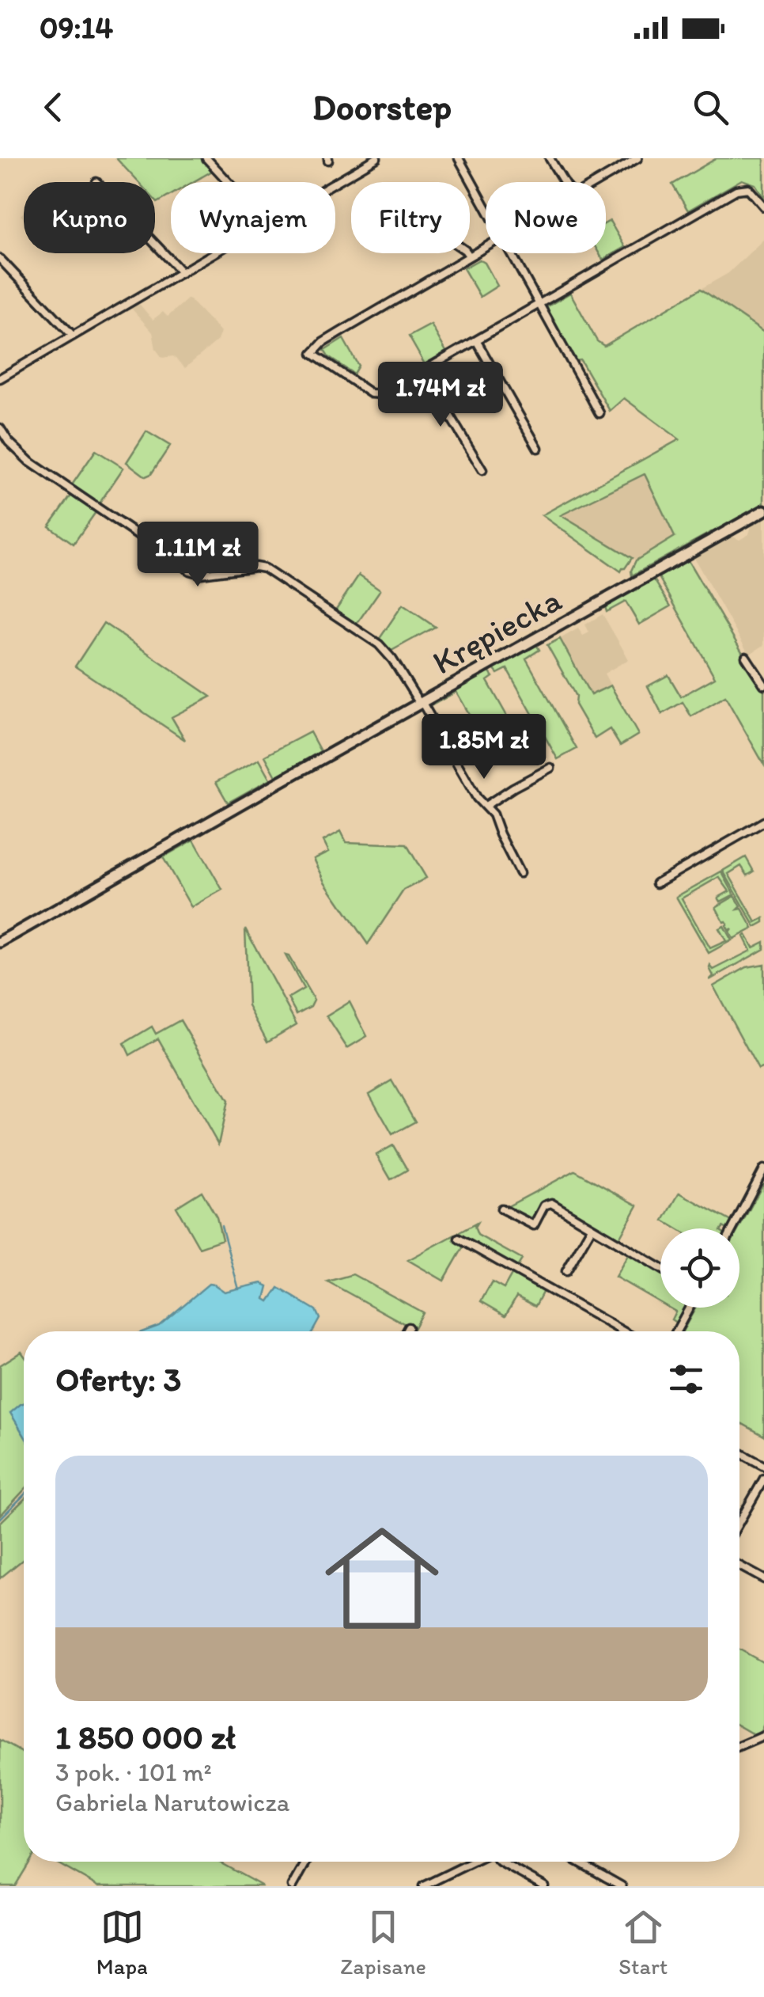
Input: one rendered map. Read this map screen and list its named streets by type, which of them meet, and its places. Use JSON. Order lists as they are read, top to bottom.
{
  "streets": {
    "street": ["Krępiecka"]
  },
  "page": {
    "status": "09:14",
    "header": "Doorstep",
    "chip": [
      "Kupno",
      "Wynajem",
      "Filtry",
      "Nowe"
    ],
    "price": ["1.74M zł", "1.11M zł", "1.85M zł"],
    "heading": "Oferty: 3",
    "list": [
      {
        "name": "1 850 000 zł",
        "note": "3 pok. · 101 m² · Gabriela Narutowicza"
      }
    ],
    "tabs": ["Mapa", "Zapisane", "Start"]
  }
}
